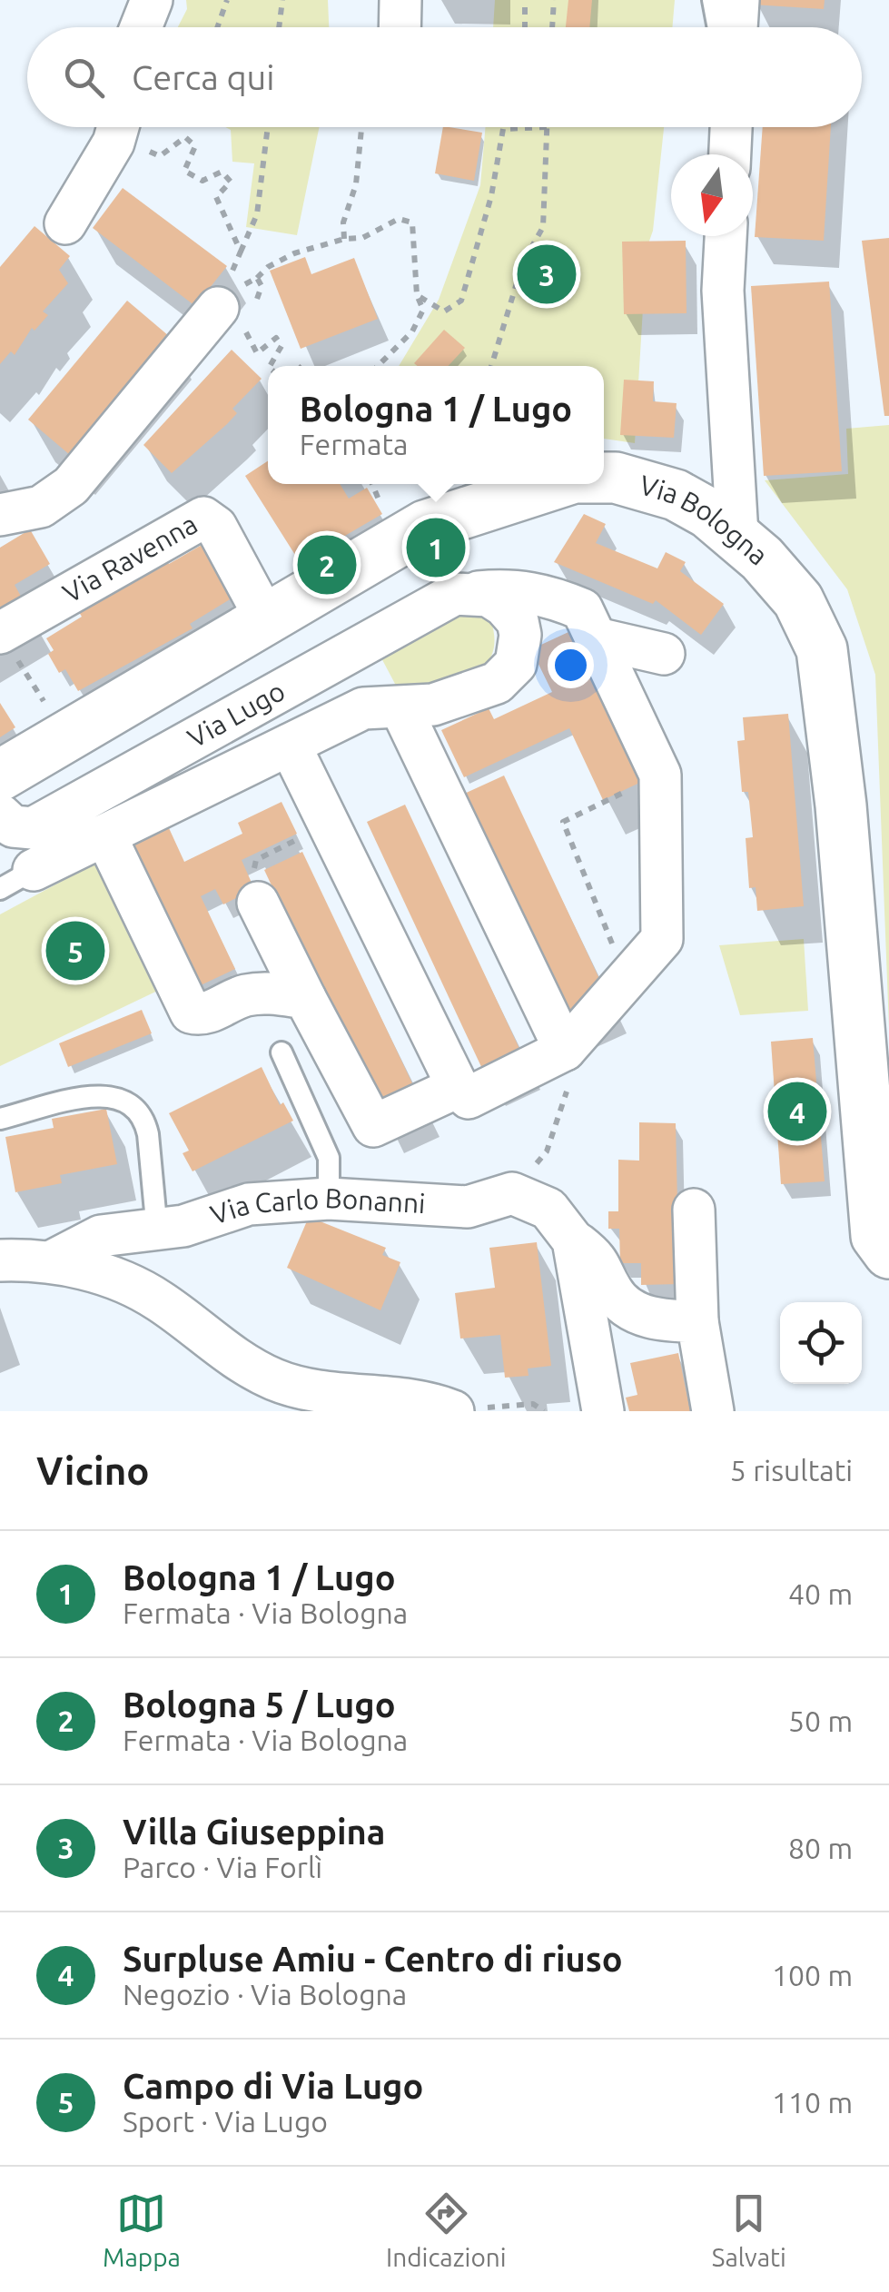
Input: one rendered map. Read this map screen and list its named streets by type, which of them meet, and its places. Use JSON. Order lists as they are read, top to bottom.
{
  "streets": {
    "street": [
      "Via Bologna",
      "Via Ravenna",
      "Via Lugo",
      "Via Carlo Bonanni"
    ]
  },
  "crossings": [
    ["Via Bologna", "Via Ravenna"]
  ],
  "north": "bottom",
  "page": {
    "search": "Cerca qui",
    "pins": [
      "3",
      "1",
      "2",
      "5",
      "4"
    ],
    "popup": ["Bologna 1 / Lugo", "Fermata"],
    "heading": ["Vicino", "5 risultati"],
    "list": [
      {
        "mark": "1",
        "name": "Bologna 1 / Lugo",
        "note": "Fermata · Via Bologna",
        "value": "40 m"
      },
      {
        "mark": "2",
        "name": "Bologna 5 / Lugo",
        "note": "Fermata · Via Bologna",
        "value": "50 m"
      },
      {
        "mark": "3",
        "name": "Villa Giuseppina",
        "note": "Parco · Via Forlì",
        "value": "80 m"
      },
      {
        "mark": "4",
        "name": "Surpluse Amiu - Centro di riuso",
        "note": "Negozio · Via Bologna",
        "value": "100 m"
      },
      {
        "mark": "5",
        "name": "Campo di Via Lugo",
        "note": "Sport · Via Lugo",
        "value": "110 m"
      }
    ],
    "nav": ["Mappa", "Indicazioni", "Salvati"]
  }
}
